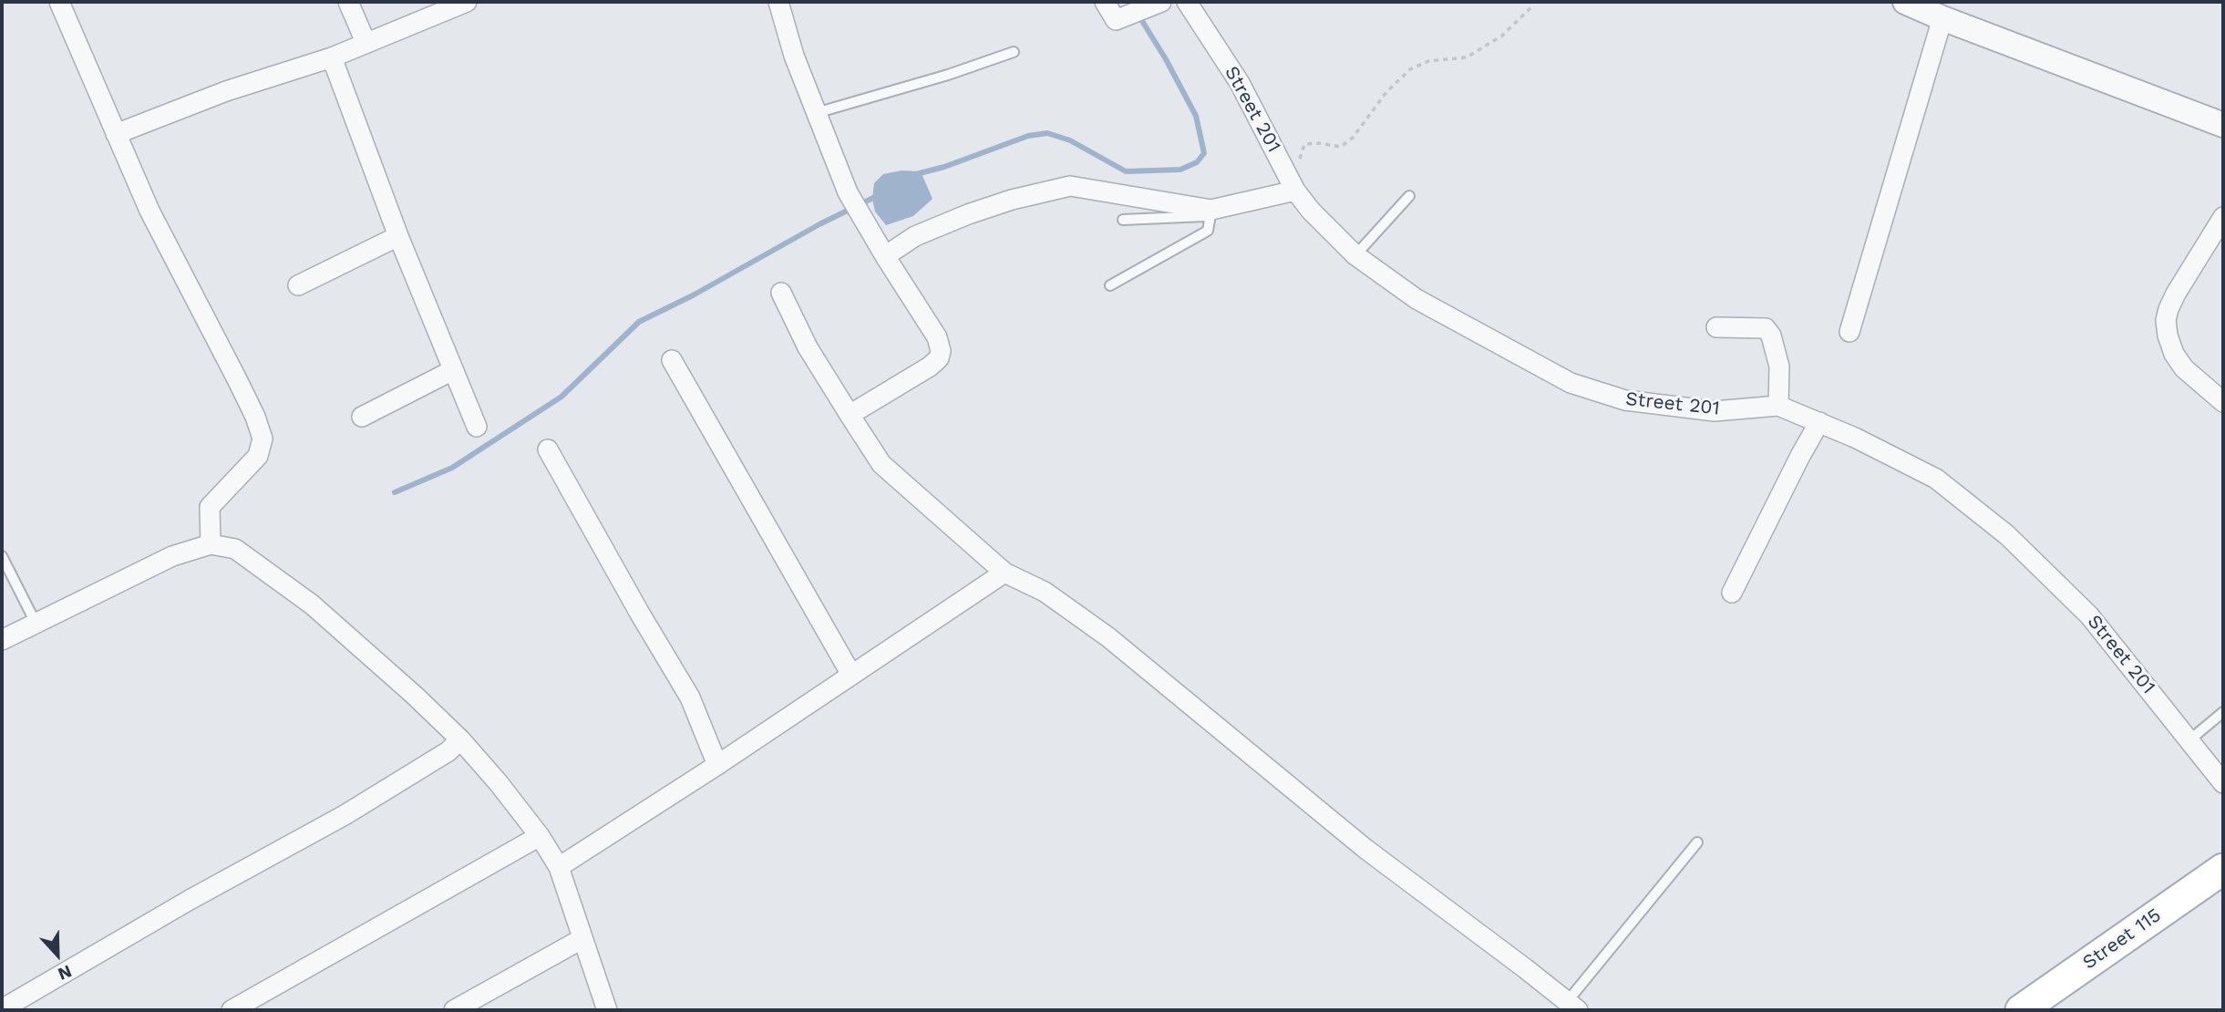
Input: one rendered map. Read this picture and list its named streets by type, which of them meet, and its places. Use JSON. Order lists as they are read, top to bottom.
{
  "streets": {
    "main road": ["Street 115"],
    "street": ["Street 201"]
  },
  "north": "bottom"
}
